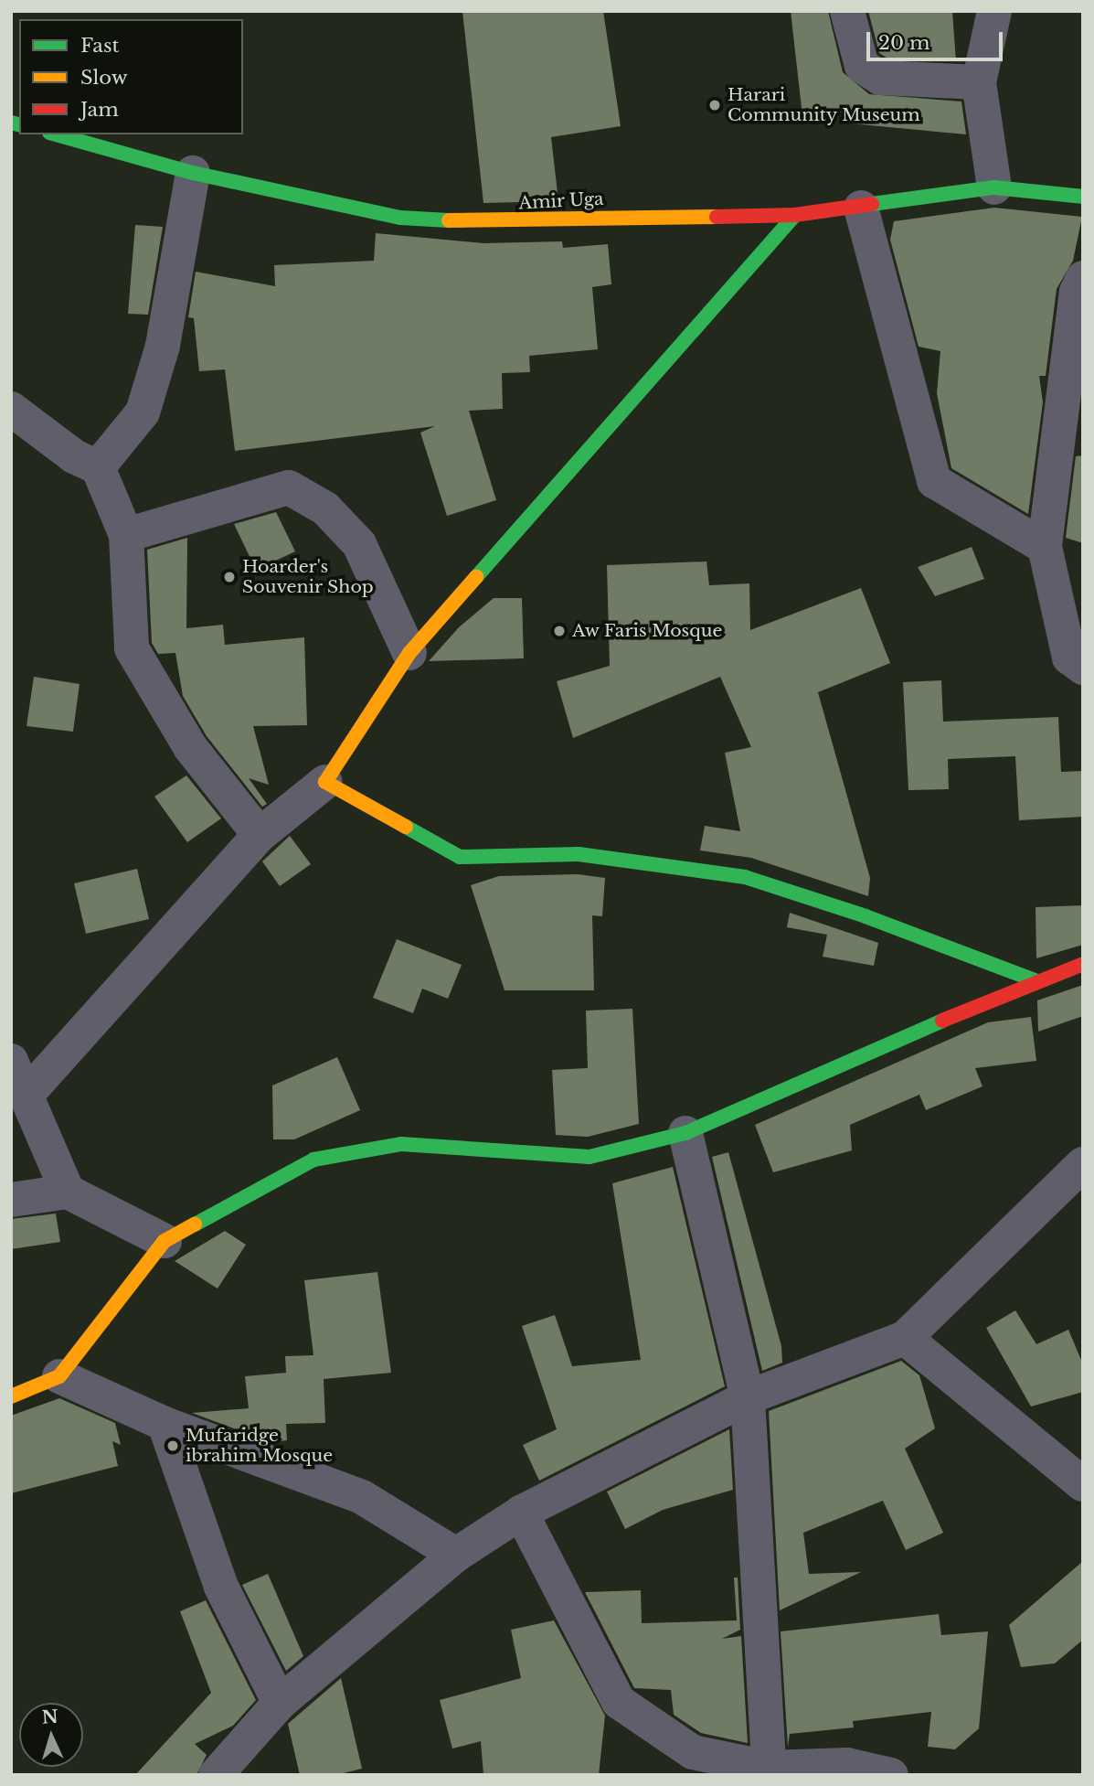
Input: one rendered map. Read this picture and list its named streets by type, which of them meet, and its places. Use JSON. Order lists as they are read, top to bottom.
{
  "streets": {
    "street": ["Amir Uga"]
  },
  "places": [
    "Harari Community Museum",
    "Hoarder's Souvenir Shop",
    "Aw Faris Mosque",
    "Mufaridge ibrahim Mosque"
  ],
  "legend": ["Fast", "Slow", "Jam"],
  "scale_bar": "20 m",
  "north": "top"
}
